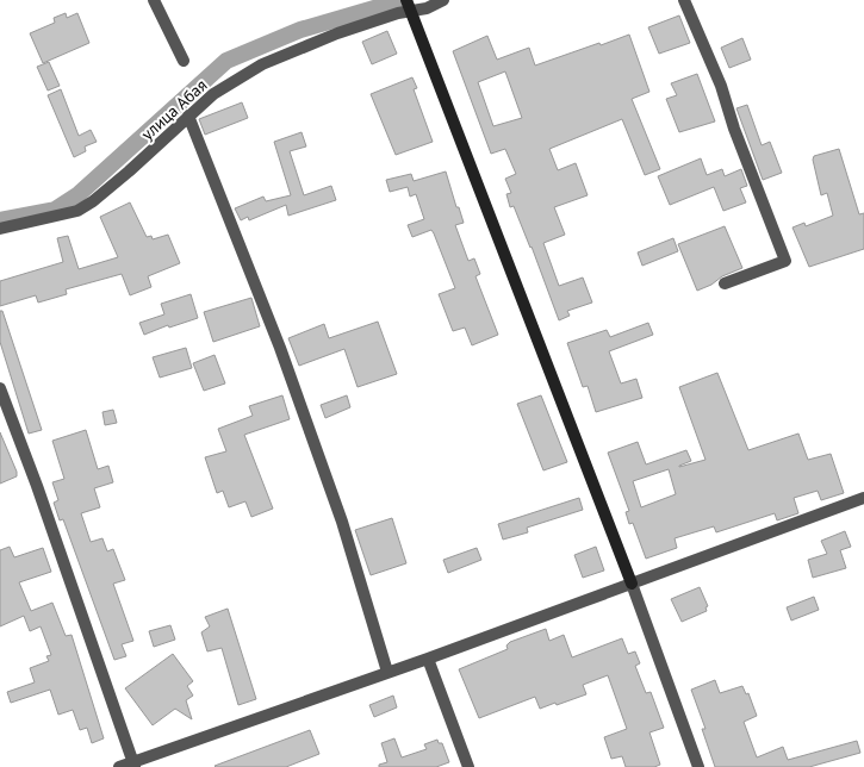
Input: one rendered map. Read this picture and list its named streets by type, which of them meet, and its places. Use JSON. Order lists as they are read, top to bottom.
{
  "streets": {
    "street": ["улица Абая"]
  }
}
